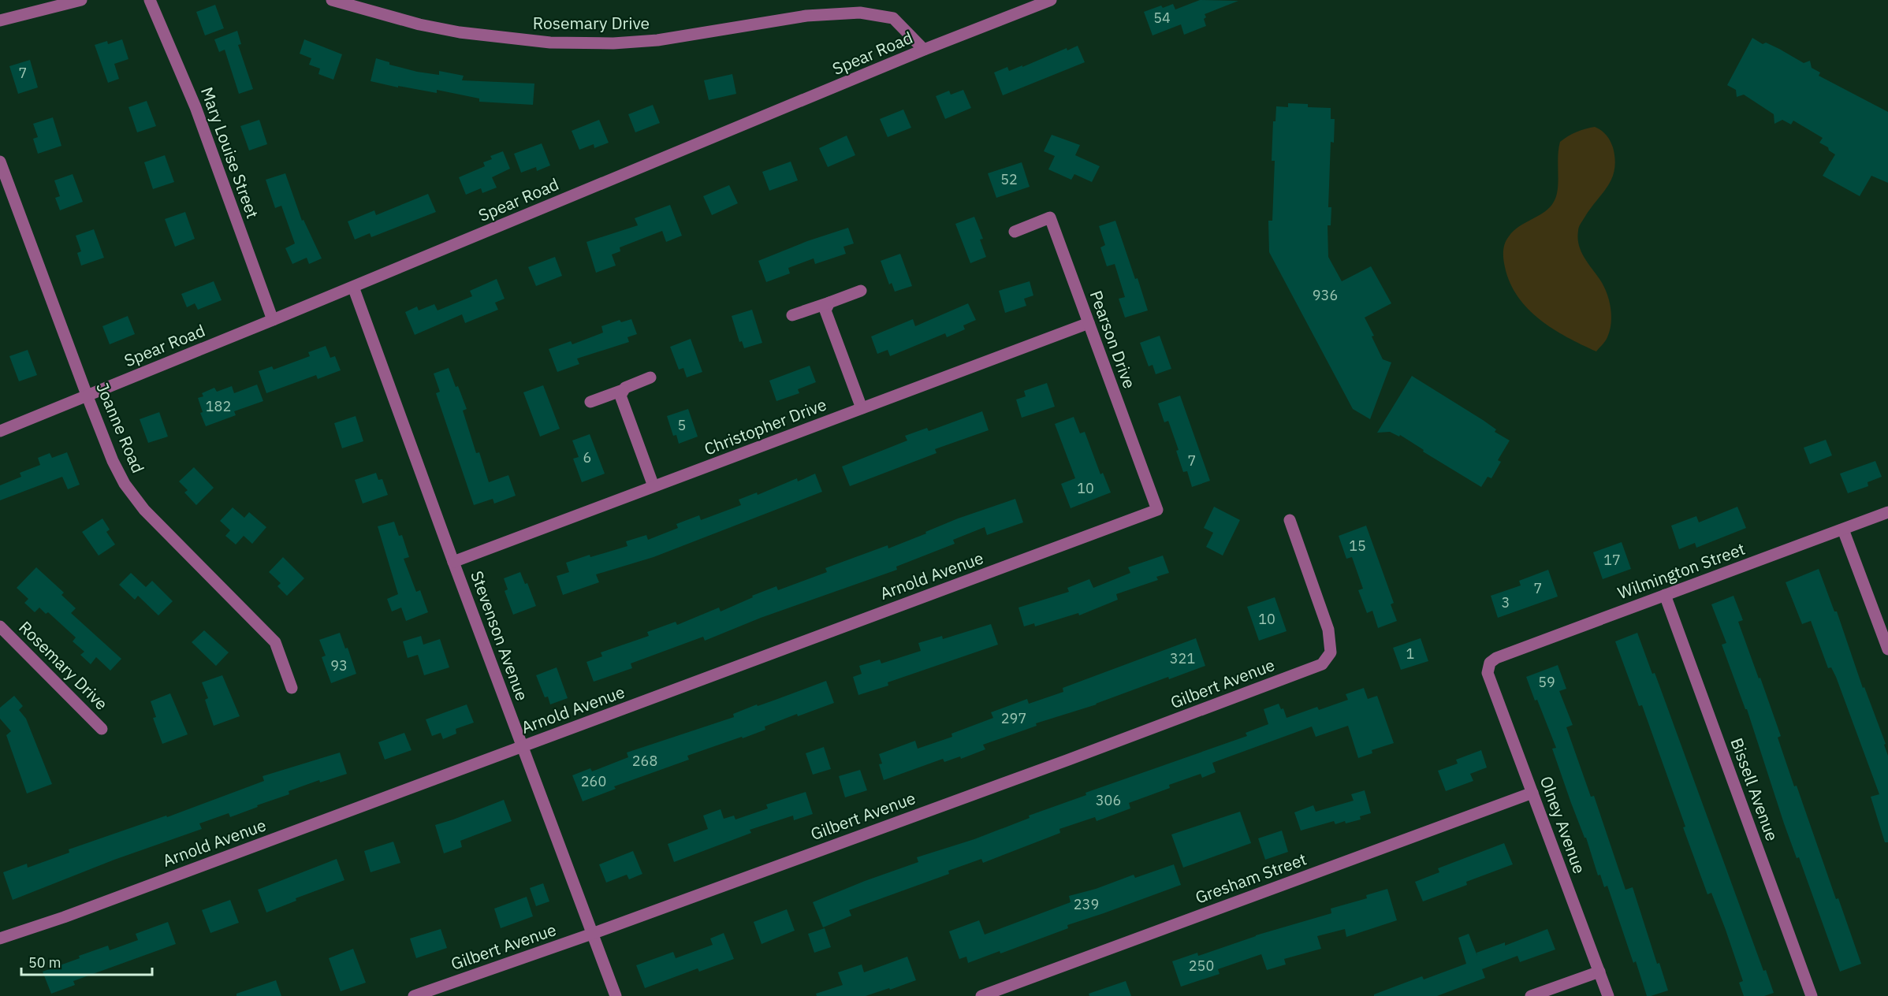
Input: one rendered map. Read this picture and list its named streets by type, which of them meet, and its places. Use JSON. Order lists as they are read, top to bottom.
{
  "streets": {
    "street": [
      "Rosemary Drive",
      "Spear Road",
      "Mary Louise Street",
      "Pearson Drive",
      "Christopher Drive",
      "Joanne Road",
      "Wilmington Street",
      "Arnold Avenue",
      "Stevenson Avenue",
      "Gilbert Avenue",
      "Bissell Avenue",
      "Olney Avenue",
      "Gresham Street"
    ]
  },
  "crossings": [
    ["Rosemary Drive", "Spear Road"],
    ["Spear Road", "Mary Louise Street"],
    ["Spear Road", "Joanne Road"],
    ["Spear Road", "Stevenson Avenue"],
    ["Pearson Drive", "Christopher Drive"],
    ["Pearson Drive", "Arnold Avenue"],
    ["Christopher Drive", "Stevenson Avenue"],
    ["Wilmington Street", "Bissell Avenue"],
    ["Wilmington Street", "Olney Avenue"],
    ["Arnold Avenue", "Stevenson Avenue"],
    ["Stevenson Avenue", "Gilbert Avenue"],
    ["Olney Avenue", "Gresham Street"]
  ],
  "house_numbers": [
    "54",
    "7",
    "52",
    "936",
    "182",
    "5",
    "6",
    "7",
    "10",
    "15",
    "17",
    "7",
    "3",
    "10",
    "1",
    "321",
    "93",
    "59",
    "297",
    "268",
    "260",
    "306",
    "239",
    "250"
  ],
  "scale_bar": "50 m"
}
